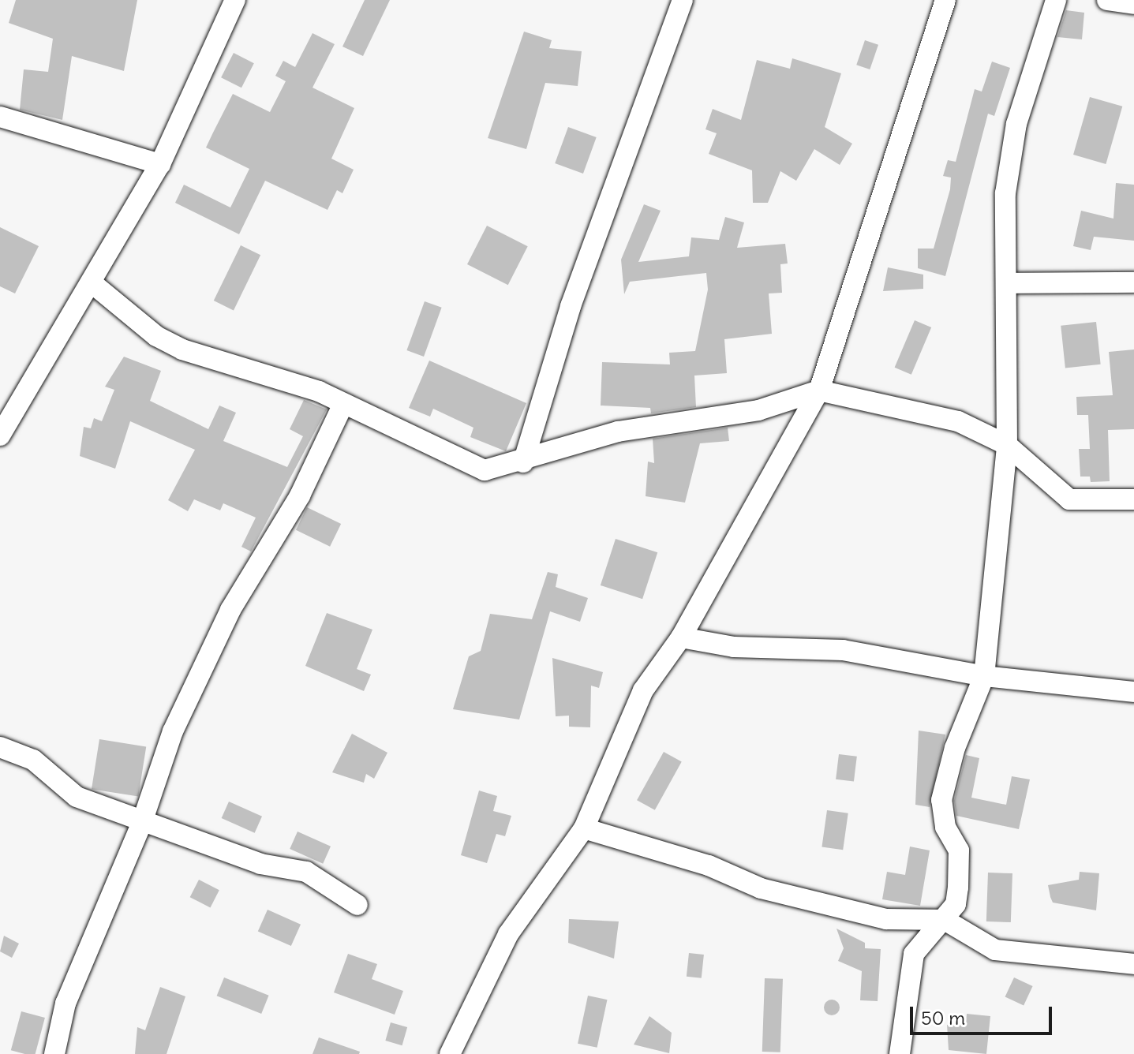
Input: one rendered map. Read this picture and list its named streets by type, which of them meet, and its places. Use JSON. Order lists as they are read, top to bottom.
{
  "scale_bar": "50 m"
}
